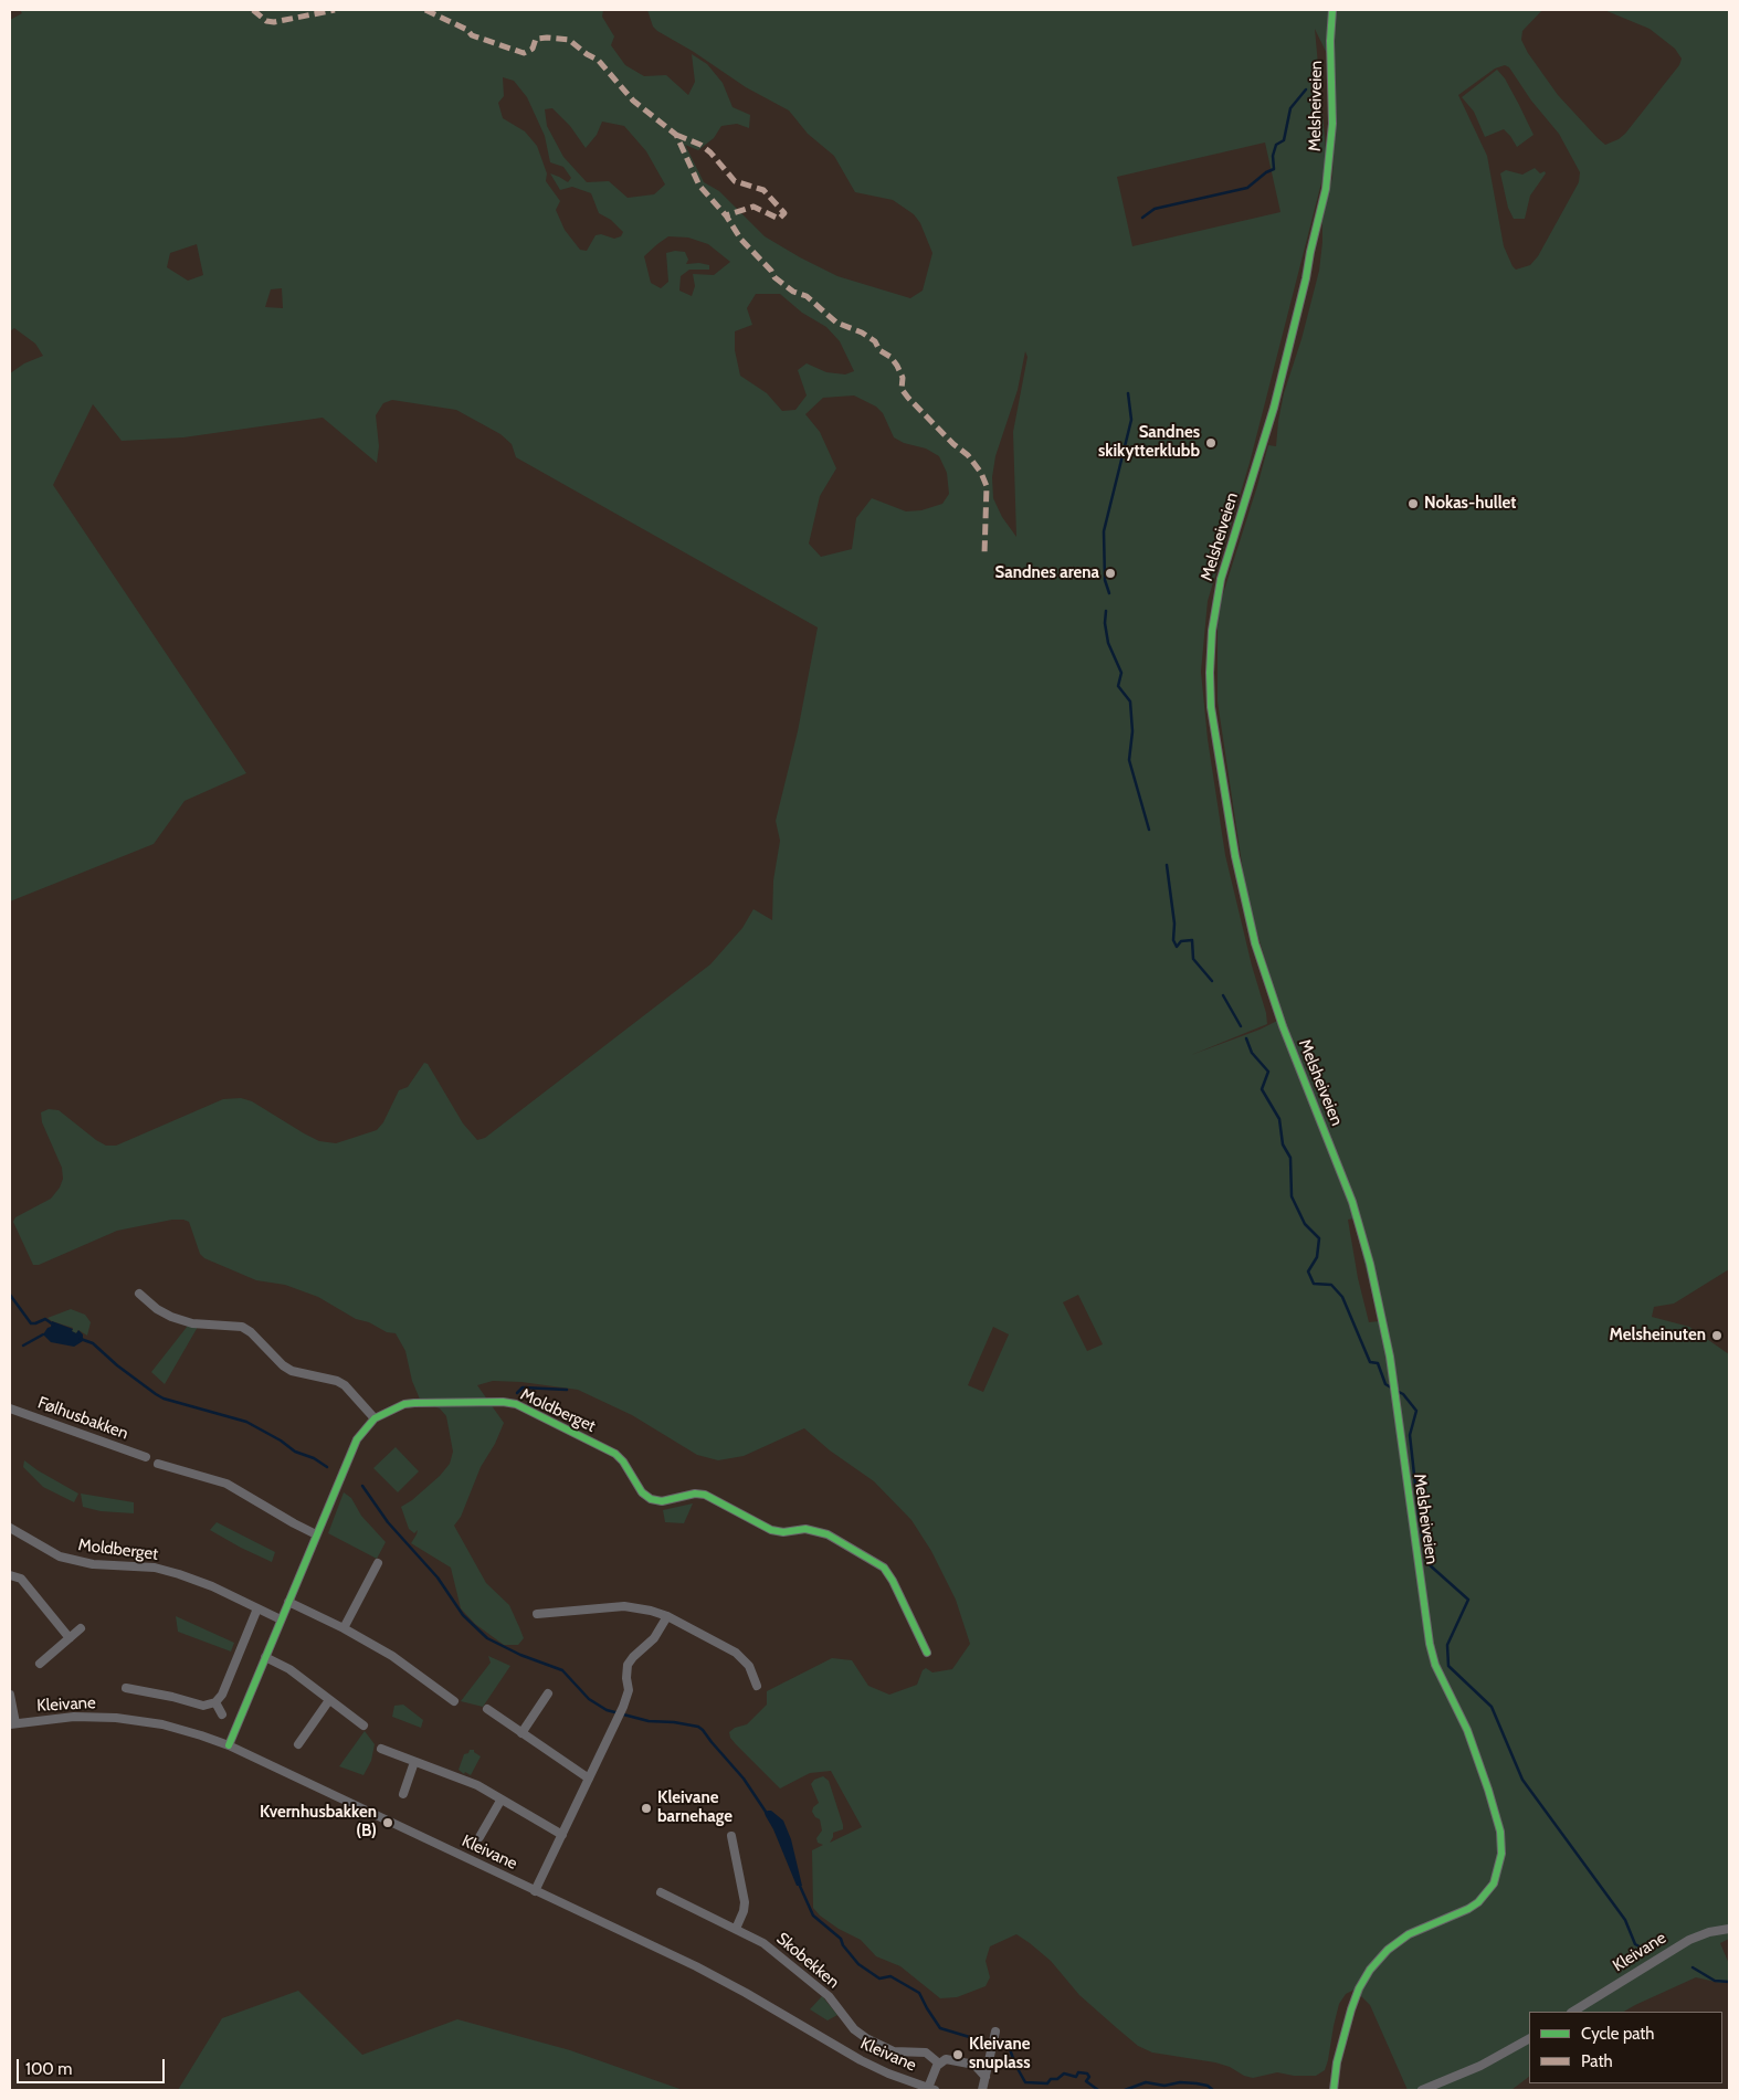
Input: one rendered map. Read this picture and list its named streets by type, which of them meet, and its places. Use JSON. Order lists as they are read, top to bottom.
{
  "streets": {
    "street": [
      "Melsheiveien",
      "Moldberget",
      "Følhusbakken",
      "Kleivane",
      "Skobekken"
    ]
  },
  "crossings": [
    ["Moldberget", "Kleivane"]
  ],
  "places": [
    "Sandnes skikytterklubb",
    "Nokas-hullet",
    "Sandnes arena",
    "Melsheinuten",
    "Kleivane barnehage",
    "Kvernhusbakken (B)",
    "Kleivane snuplass"
  ],
  "legend": ["Cycle path", "Path"],
  "scale_bar": "100 m"
}
